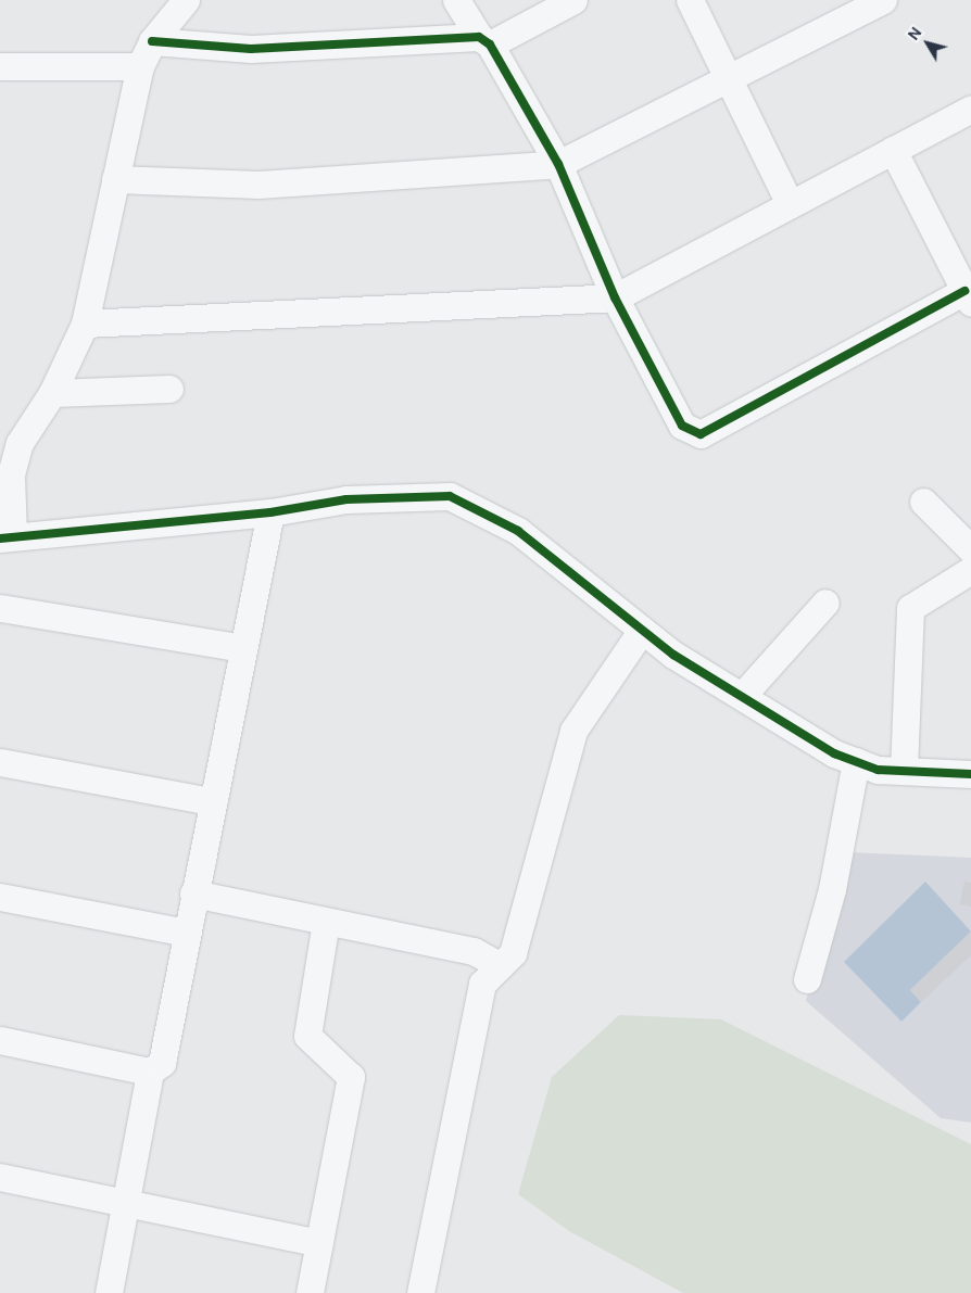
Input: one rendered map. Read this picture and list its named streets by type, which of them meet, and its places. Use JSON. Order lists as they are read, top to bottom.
{
  "north": "top left"
}
